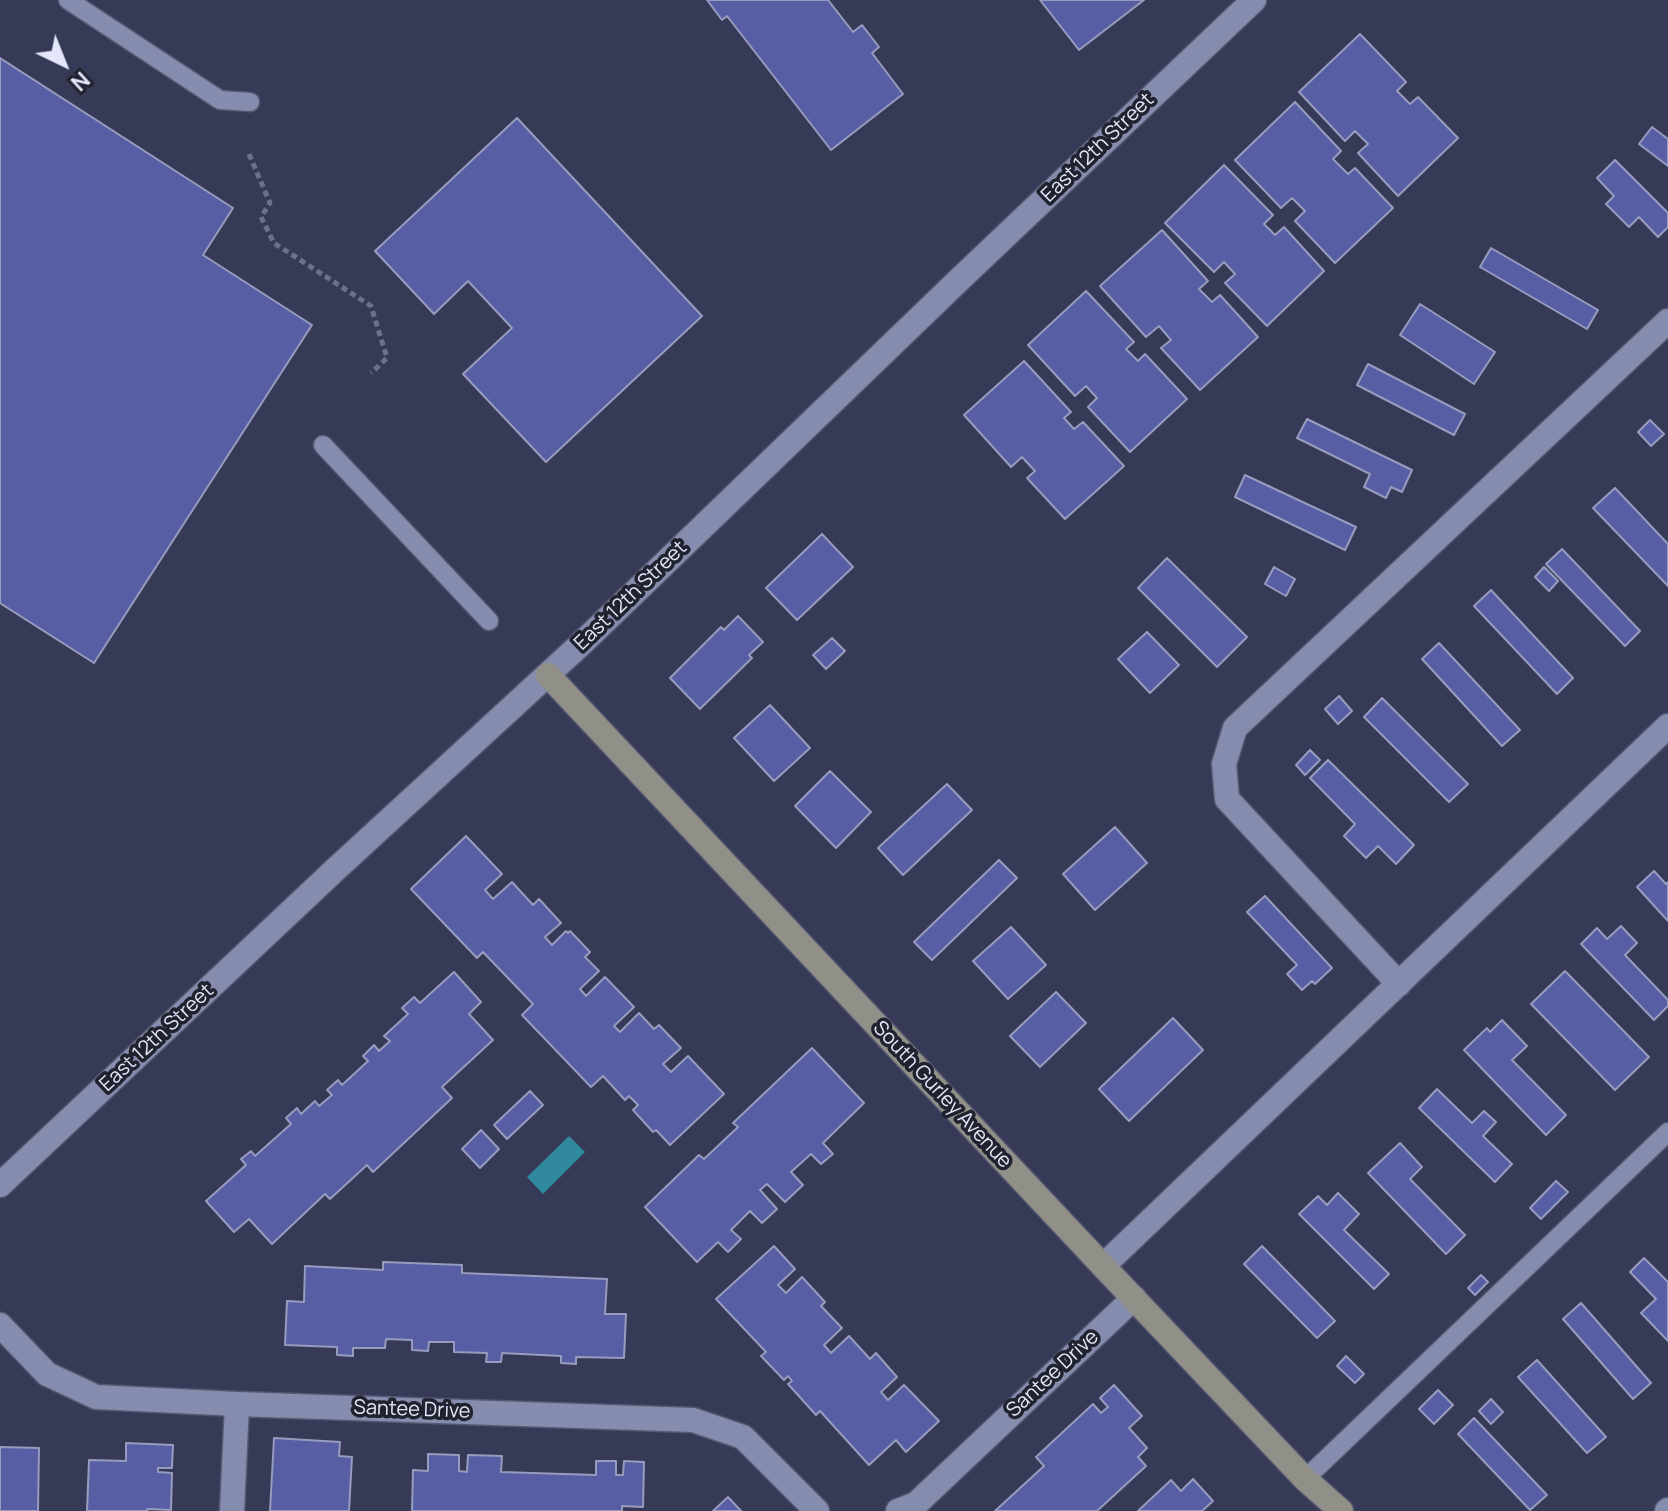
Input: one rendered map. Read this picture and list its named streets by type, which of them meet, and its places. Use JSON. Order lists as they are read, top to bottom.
{
  "streets": {
    "street": ["East 12th Street", "South Gurley Avenue", "Santee Drive"]
  },
  "crossings": [
    ["East 12th Street", "South Gurley Avenue"],
    ["South Gurley Avenue", "Santee Drive"]
  ],
  "north": "bottom right"
}
